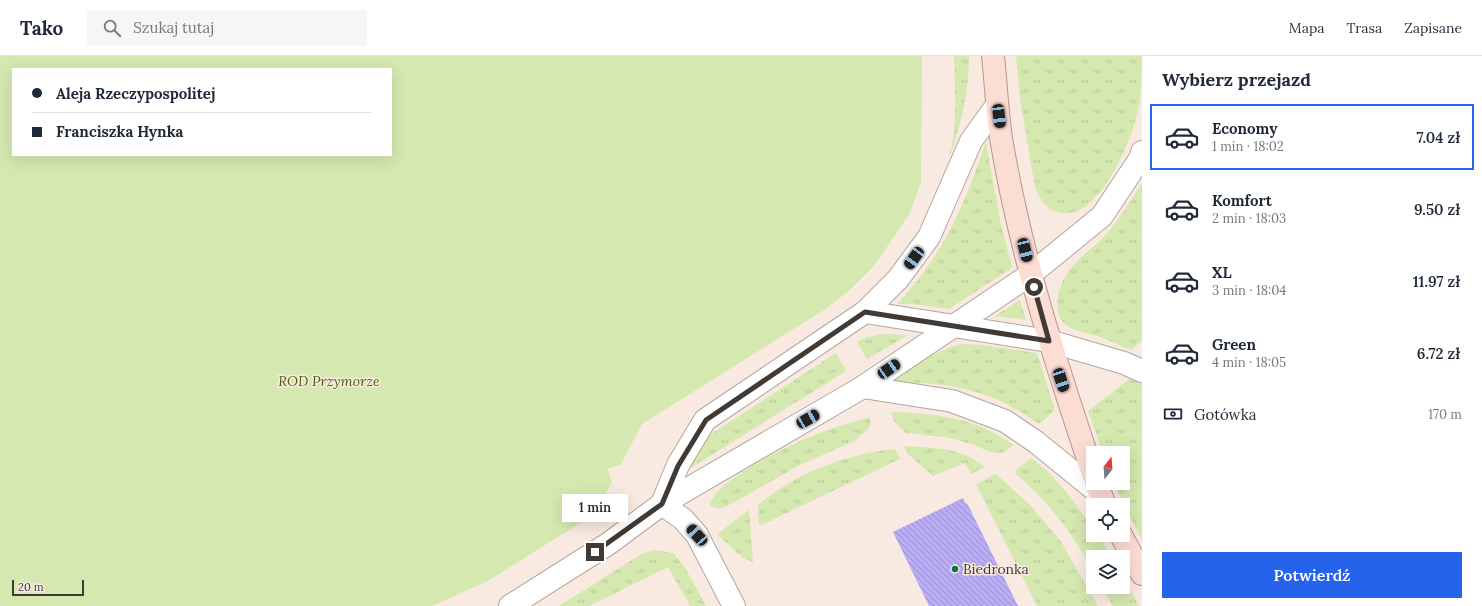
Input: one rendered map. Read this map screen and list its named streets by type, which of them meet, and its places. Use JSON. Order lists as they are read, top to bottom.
{
  "parks": ["ROD Przymorze"],
  "places": ["Biedronka"],
  "scale_bar": "20 m",
  "north": "top",
  "page": {
    "header": "Tako",
    "search": "Szukaj tutaj",
    "nav": ["Mapa", "Trasa", "Zapisane"],
    "heading": "Wybierz przejazd",
    "banner": ["Aleja Rzeczypospolitej", "Franciszka Hynka"],
    "list": [
      {
        "name": "Economy",
        "note": "1 min · 18:02",
        "value": "7.04 zł"
      },
      {
        "name": "Komfort",
        "note": "2 min · 18:03",
        "value": "9.50 zł"
      },
      {
        "name": "XL",
        "note": "3 min · 18:04",
        "value": "11.97 zł"
      },
      {
        "name": "Green",
        "note": "4 min · 18:05",
        "value": "6.72 zł"
      }
    ],
    "pay": ["Gotówka", "170 m"],
    "bubble": "1 min",
    "buttons": "Potwierdź",
    "scale": "20 m"
  }
}
